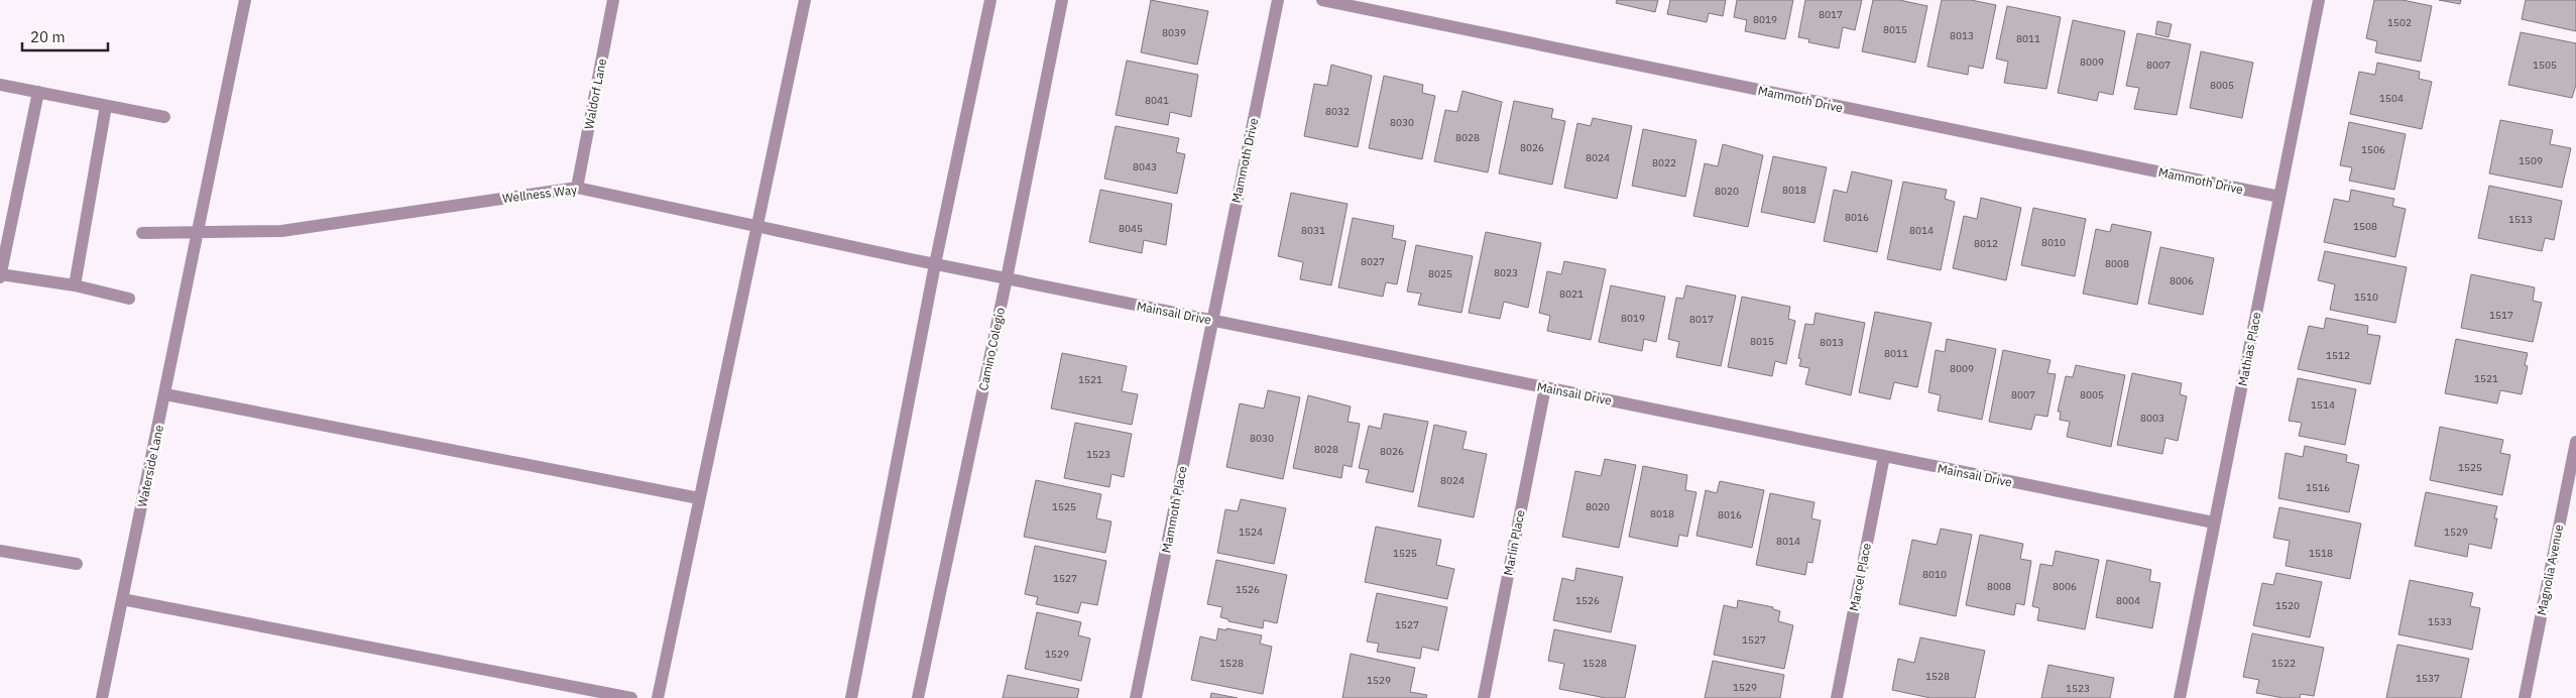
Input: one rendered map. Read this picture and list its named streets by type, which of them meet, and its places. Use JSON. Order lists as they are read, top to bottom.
{
  "streets": {
    "street": [
      "Waldorf Lane",
      "Mammoth Drive",
      "Wellness Way",
      "Mainsail Drive",
      "Camino Colegio",
      "Mathias Place",
      "Waterside Lane",
      "Mammoth Place",
      "Marlin Place",
      "Magnolia Avenue",
      "Marcel Place"
    ]
  },
  "crossings": [
    ["Waldorf Lane", "Wellness Way"],
    ["Mammoth Drive", "Mainsail Drive"],
    ["Mammoth Drive", "Mathias Place"],
    ["Mammoth Drive", "Mammoth Place"],
    ["Wellness Way", "Mainsail Drive"],
    ["Wellness Way", "Waterside Lane"],
    ["Mainsail Drive", "Camino Colegio"],
    ["Mainsail Drive", "Mathias Place"],
    ["Mainsail Drive", "Mammoth Place"],
    ["Mainsail Drive", "Marlin Place"],
    ["Mainsail Drive", "Marcel Place"]
  ],
  "house_numbers": [
    "8017",
    "8019",
    "1502",
    "8015",
    "8039",
    "8013",
    "8011",
    "8009",
    "8007",
    "1505",
    "8005",
    "1504",
    "8041",
    "8032",
    "8030",
    "8028",
    "8026",
    "1506",
    "8024",
    "1509",
    "8022",
    "8043",
    "8018",
    "8020",
    "8016",
    "1513",
    "1508",
    "8045",
    "8031",
    "8014",
    "8010",
    "8012",
    "8027",
    "8008",
    "8023",
    "8025",
    "8006",
    "8021",
    "1510",
    "1517",
    "8019",
    "8017",
    "8015",
    "8013",
    "8011",
    "1512",
    "8009",
    "1521",
    "1521",
    "8007",
    "8005",
    "1514",
    "8003",
    "8030",
    "8028",
    "8026",
    "1523",
    "1525",
    "8024",
    "1516",
    "1525",
    "8020",
    "8018",
    "8016",
    "1524",
    "1529",
    "8014",
    "1525",
    "1518",
    "8010",
    "1527",
    "8008",
    "8006",
    "1526",
    "1526",
    "8004",
    "1520",
    "1533",
    "1527",
    "1527",
    "1529",
    "1528",
    "1528",
    "1522",
    "1528",
    "1537",
    "1529",
    "1529",
    "1523"
  ],
  "scale_bar": "20 m"
}
